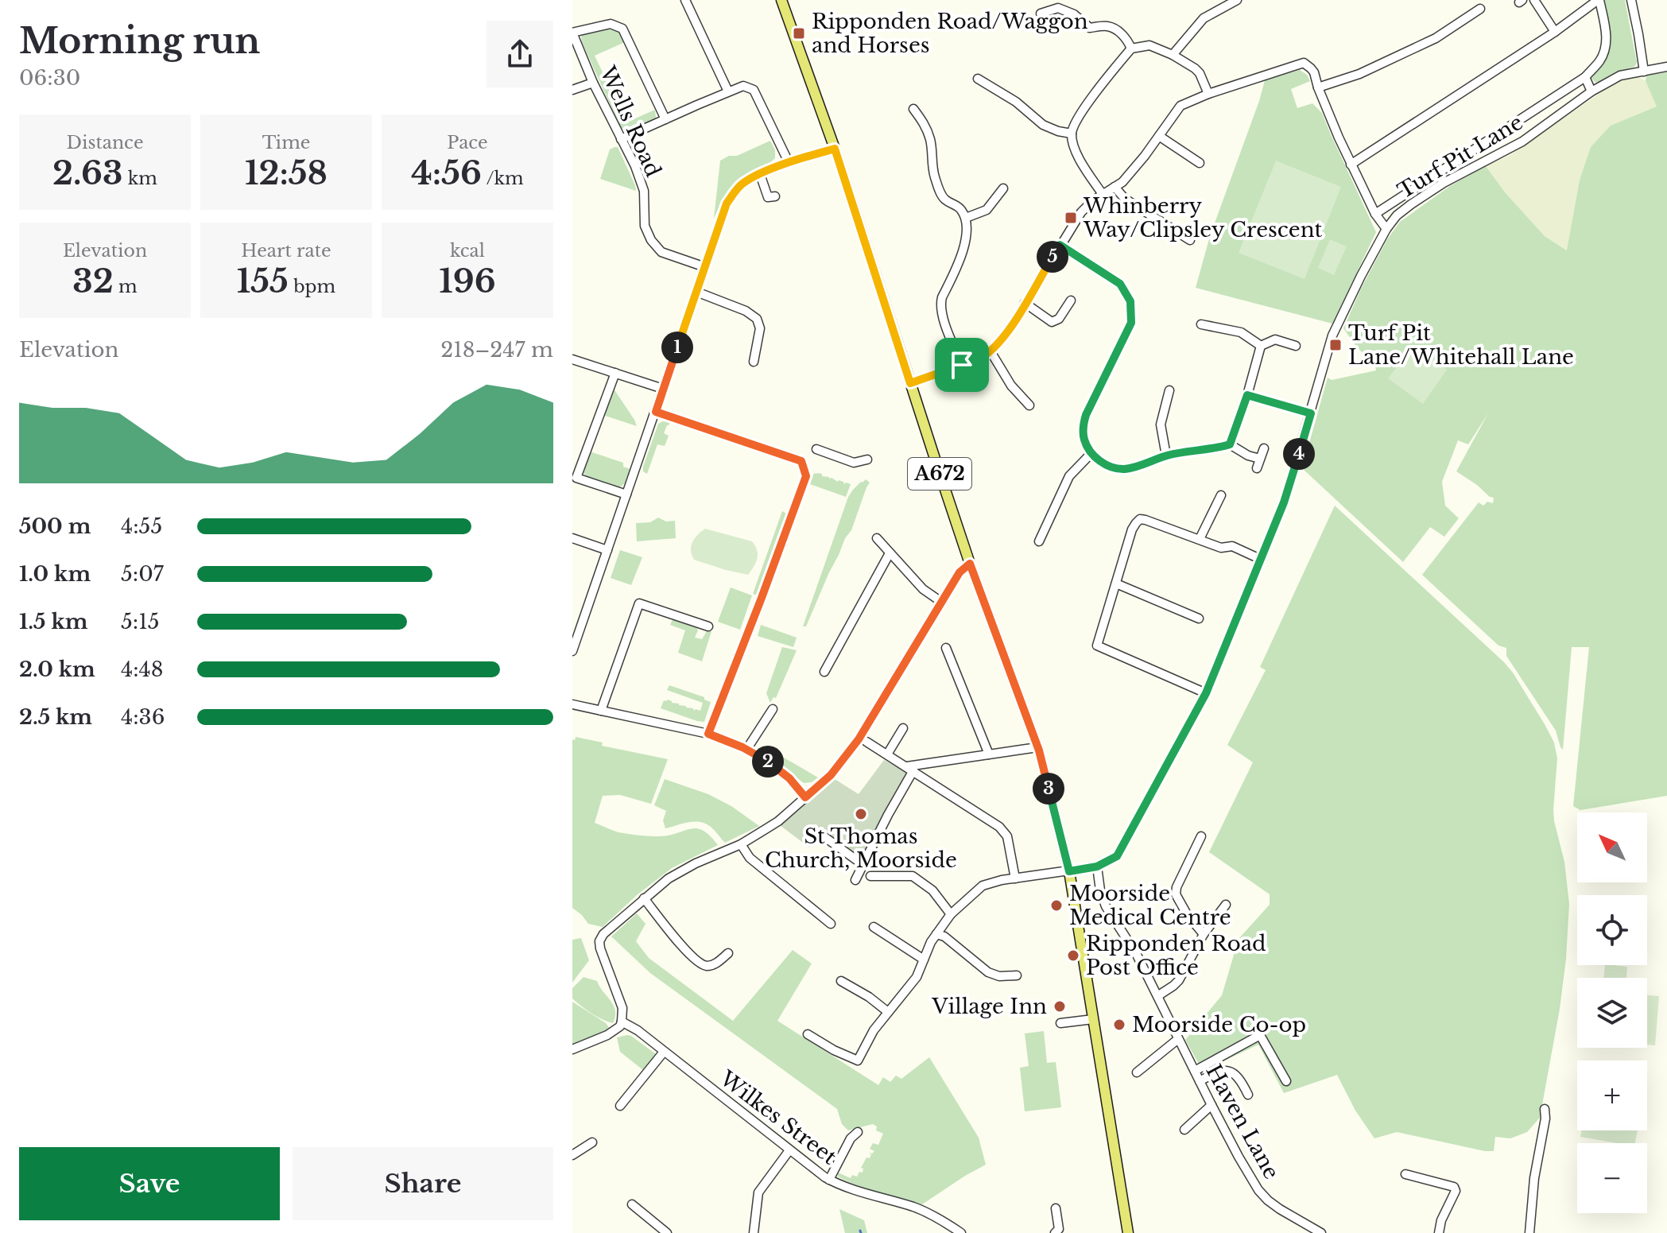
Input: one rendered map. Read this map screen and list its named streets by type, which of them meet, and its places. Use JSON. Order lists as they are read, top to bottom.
{
  "streets": {
    "main road": ["A672"],
    "street": [
      "Wells Road",
      "Turf Pit Lane",
      "Wilkes Street",
      "Haven Lane"
    ]
  },
  "crossings": [
    ["Turf Pit Lane", "A672"],
    ["Turf Pit Lane", "Haven Lane"]
  ],
  "places": {
    "transit": ["Ripponden Road/Waggon and Horses", "Whinberry Way/Clipsley Crescent", "Turf Pit Lane/Whitehall Lane"],
    "other": [
      "St Thomas Church, Moorside",
      "Moorside Medical Centre",
      "Ripponden Road Post Office",
      "Village Inn",
      "Moorside Co-op"
    ]
  },
  "north": "top left",
  "page": {
    "heading": ["Morning run", "06:30"],
    "stats": [
      ["Distance", "2.63 km"],
      ["Time", "12:58"],
      ["Pace", "4:56 /km"],
      ["Elevation", "32 m"],
      ["Heart rate", "155 bpm"],
      ["kcal", "196"]
    ],
    "pins": [
      "5",
      "1",
      "4",
      "2",
      "3"
    ],
    "chart": ["Elevation", "218–247 m"],
    "list": [
      {
        "name": "500 m",
        "note": "4:55"
      },
      {
        "name": "1.0 km",
        "note": "5:07"
      },
      {
        "name": "1.5 km",
        "note": "5:15"
      },
      {
        "name": "2.0 km",
        "note": "4:48"
      },
      {
        "name": "2.5 km",
        "note": "4:36"
      }
    ],
    "map_buttons": ["+", "−"],
    "buttons": ["Save", "Share"]
  }
}
